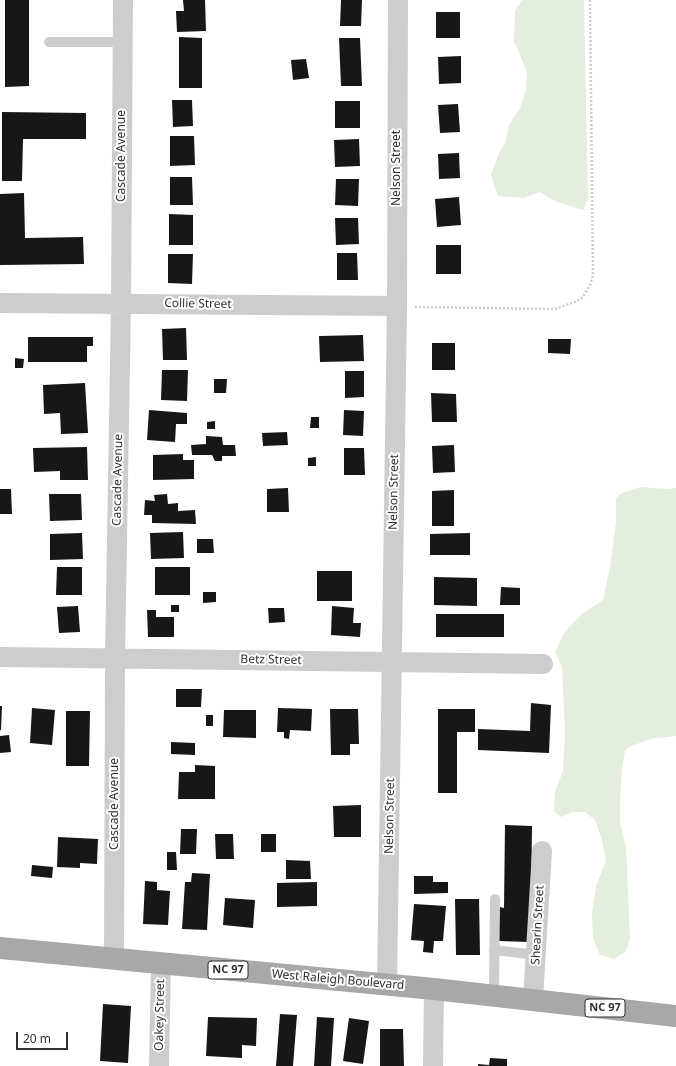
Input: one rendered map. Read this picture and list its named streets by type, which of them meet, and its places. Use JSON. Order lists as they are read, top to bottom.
{
  "streets": {
    "main road": ["NC 97", "West Raleigh Boulevard"],
    "street": [
      "Cascade Avenue",
      "Nelson Street",
      "Collie Street",
      "Betz Street",
      "Shearin Street",
      "Oakey Street"
    ]
  },
  "crossings": [
    ["Cascade Avenue", "Collie Street"],
    ["Cascade Avenue", "Betz Street"],
    ["Cascade Avenue", "West Raleigh Boulevard"],
    ["Nelson Street", "Collie Street"],
    ["Nelson Street", "Betz Street"],
    ["Nelson Street", "West Raleigh Boulevard"],
    ["Shearin Street", "West Raleigh Boulevard"],
    ["West Raleigh Boulevard", "Oakey Street"]
  ],
  "scale_bar": "20 m"
}
